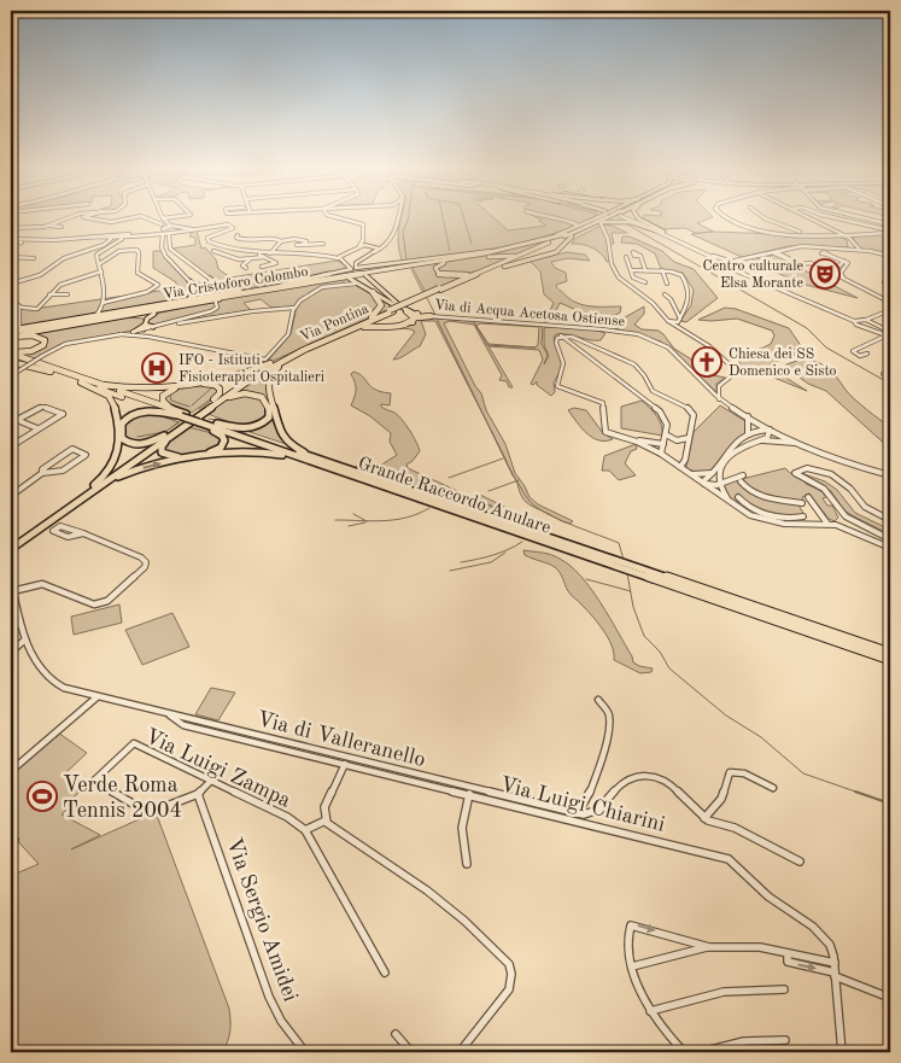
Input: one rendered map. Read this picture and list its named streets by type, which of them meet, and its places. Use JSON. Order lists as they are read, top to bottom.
{
  "streets": {
    "highway": ["Via Cristoforo Colombo", "Via Pontina", "Grande Raccordo Anulare"],
    "main road": ["Via di Acqua Acetosa Ostiense"],
    "street": [
      "Via di Valleranello",
      "Via Luigi Zampa",
      "Via Luigi Chiarini",
      "Via Sergio Amidei"
    ]
  },
  "crossings": [
    ["Via Cristoforo Colombo", "Via di Acqua Acetosa Ostiense"],
    ["Via Cristoforo Colombo", "Via Pontina"],
    ["Via di Acqua Acetosa Ostiense", "Via Pontina"]
  ],
  "places": {
    "theatre": ["Centro culturale Elsa Morante"],
    "church": ["Chiesa dei SS Domenico e Sisto"],
    "hospital": ["IFO - Istituti Fisioterapici Ospitalieri"],
    "sports": ["Verde Roma Tennis 2004"]
  }
}
